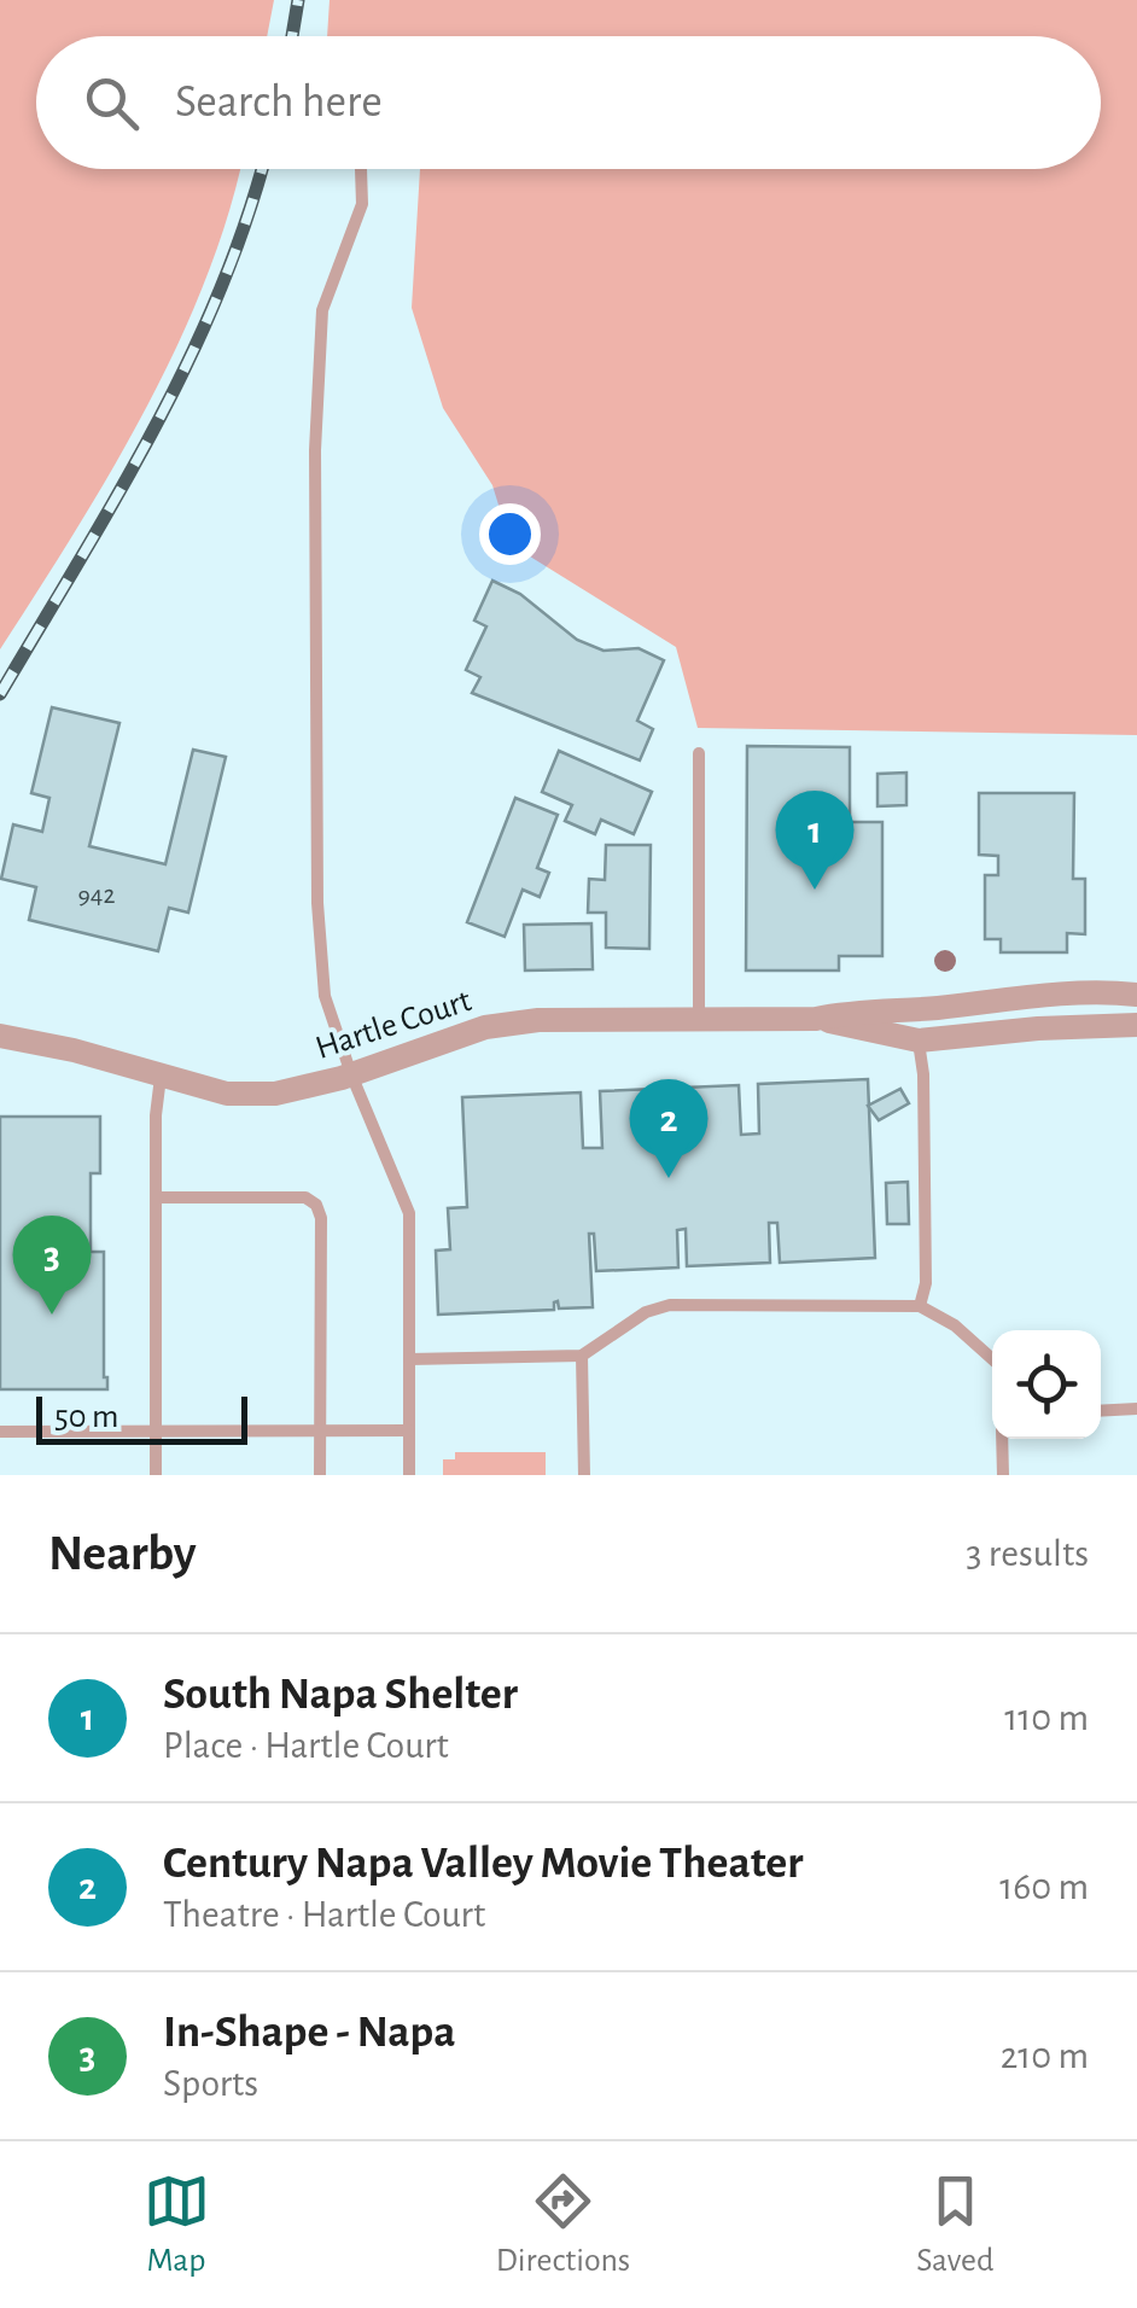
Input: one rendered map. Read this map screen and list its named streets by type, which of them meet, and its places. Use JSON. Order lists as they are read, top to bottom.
{
  "streets": {
    "street": ["Hartle Court"]
  },
  "house_numbers": ["942"],
  "scale_bar": "50 m",
  "page": {
    "search": "Search here",
    "pins": ["1", "2", "3"],
    "scale": "50 m",
    "heading": ["Nearby", "3 results"],
    "list": [
      {
        "mark": "1",
        "name": "South Napa Shelter",
        "note": "Place · Hartle Court",
        "value": "110 m"
      },
      {
        "mark": "2",
        "name": "Century Napa Valley Movie Theater",
        "note": "Theatre · Hartle Court",
        "value": "160 m"
      },
      {
        "mark": "3",
        "name": "In-Shape - Napa",
        "note": "Sports",
        "value": "210 m"
      }
    ],
    "nav": ["Map", "Directions", "Saved"]
  }
}
